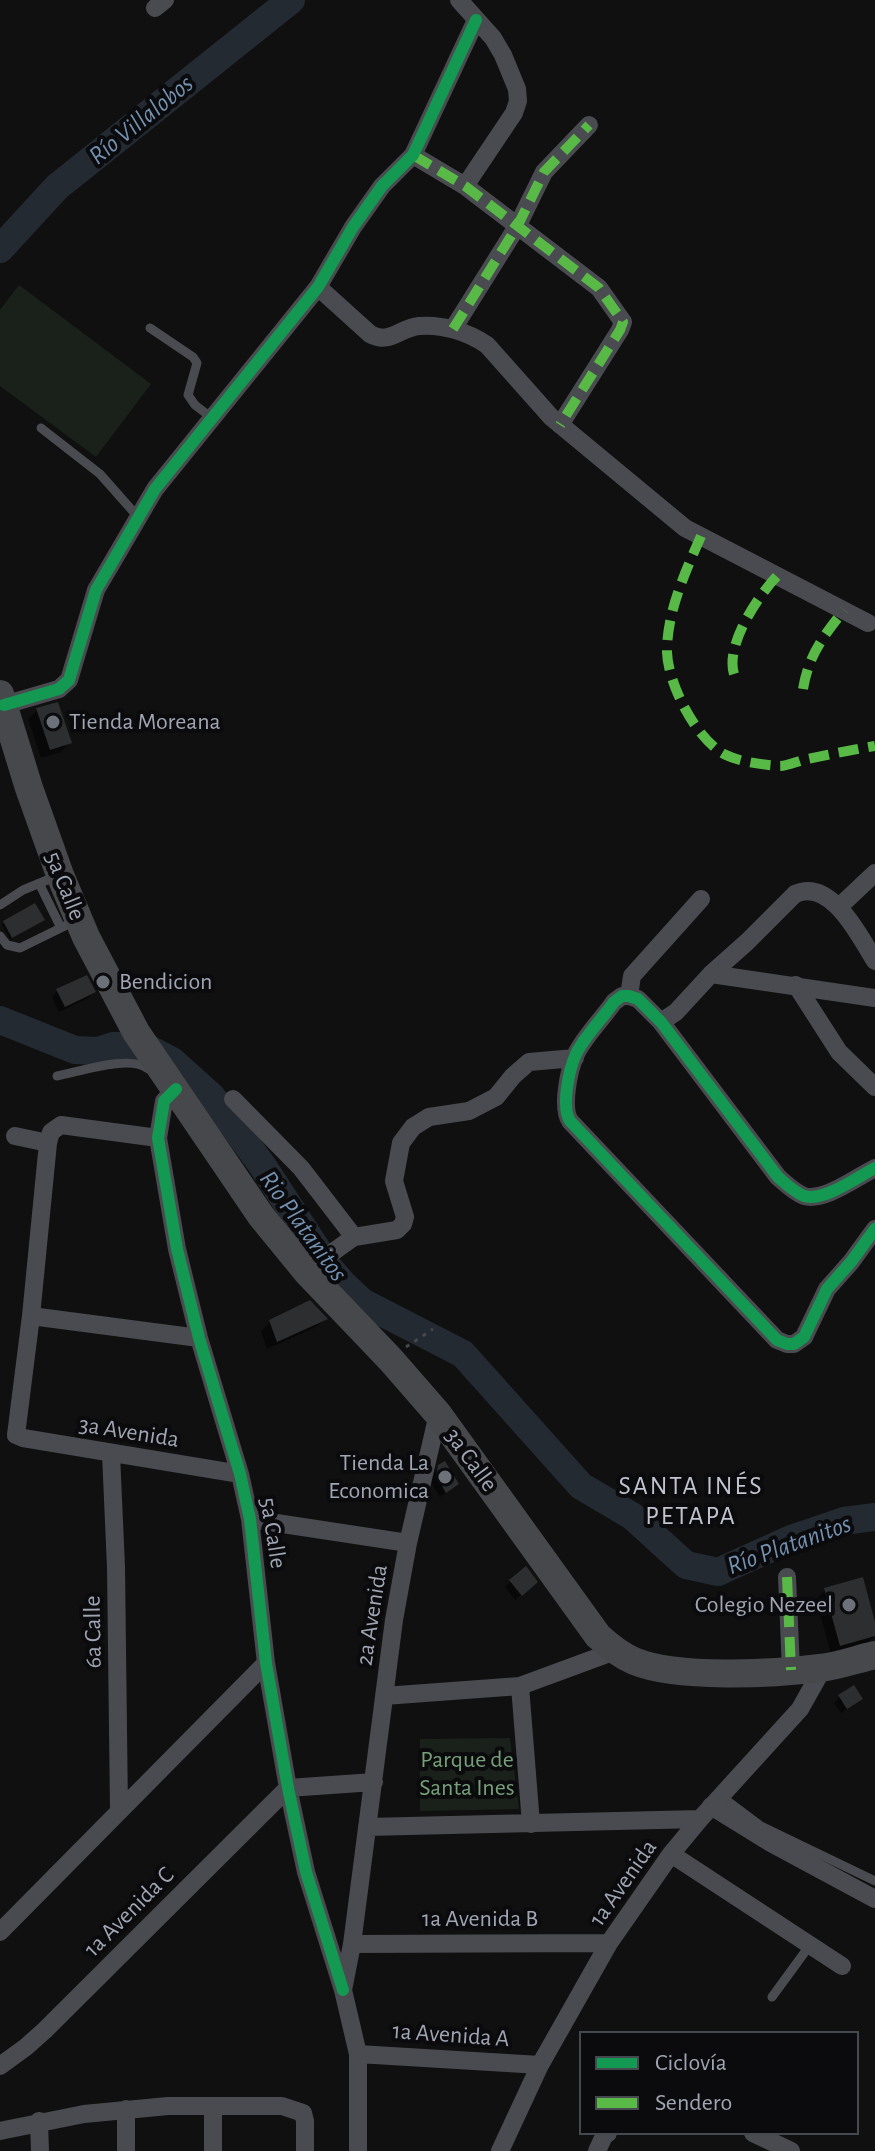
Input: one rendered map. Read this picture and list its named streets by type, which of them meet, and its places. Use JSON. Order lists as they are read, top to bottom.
{
  "streets": {
    "main road": ["5a Calle", "3a Calle"],
    "street": [
      "3a Avenida",
      "2a Avenida",
      "6a Calle",
      "1a Avenida",
      "1a Avenida C",
      "1a Avenida B",
      "1a Avenida A"
    ]
  },
  "crossings": [
    ["5a Calle", "3a Avenida"],
    ["5a Calle", "3a Calle"],
    ["5a Calle", "2a Avenida"],
    ["5a Calle", "1a Avenida C"],
    ["3a Avenida", "6a Calle"],
    ["3a Calle", "2a Avenida"],
    ["3a Calle", "1a Avenida"],
    ["2a Avenida", "1a Avenida B"],
    ["2a Avenida", "1a Avenida A"],
    ["1a Avenida", "1a Avenida B"],
    ["1a Avenida", "1a Avenida A"]
  ],
  "districts": ["SANTA INÉS PETAPA"],
  "water": ["Río Villalobos", "Rio Platanitos", "Río Platanitos"],
  "parks": ["Parque de Santa Ines"],
  "places": [
    "Tienda Moreana",
    "Bendicion",
    "Tienda La Economica",
    "Colegio Nezeel"
  ],
  "legend": ["Ciclovía", "Sendero"]
}
